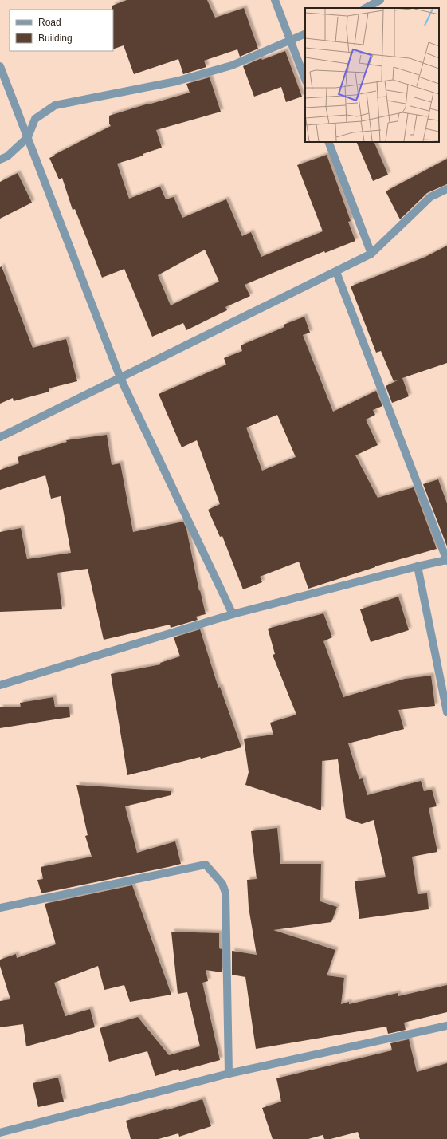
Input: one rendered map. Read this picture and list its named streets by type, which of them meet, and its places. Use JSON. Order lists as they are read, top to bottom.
{
  "legend": ["Road", "Building"]
}
